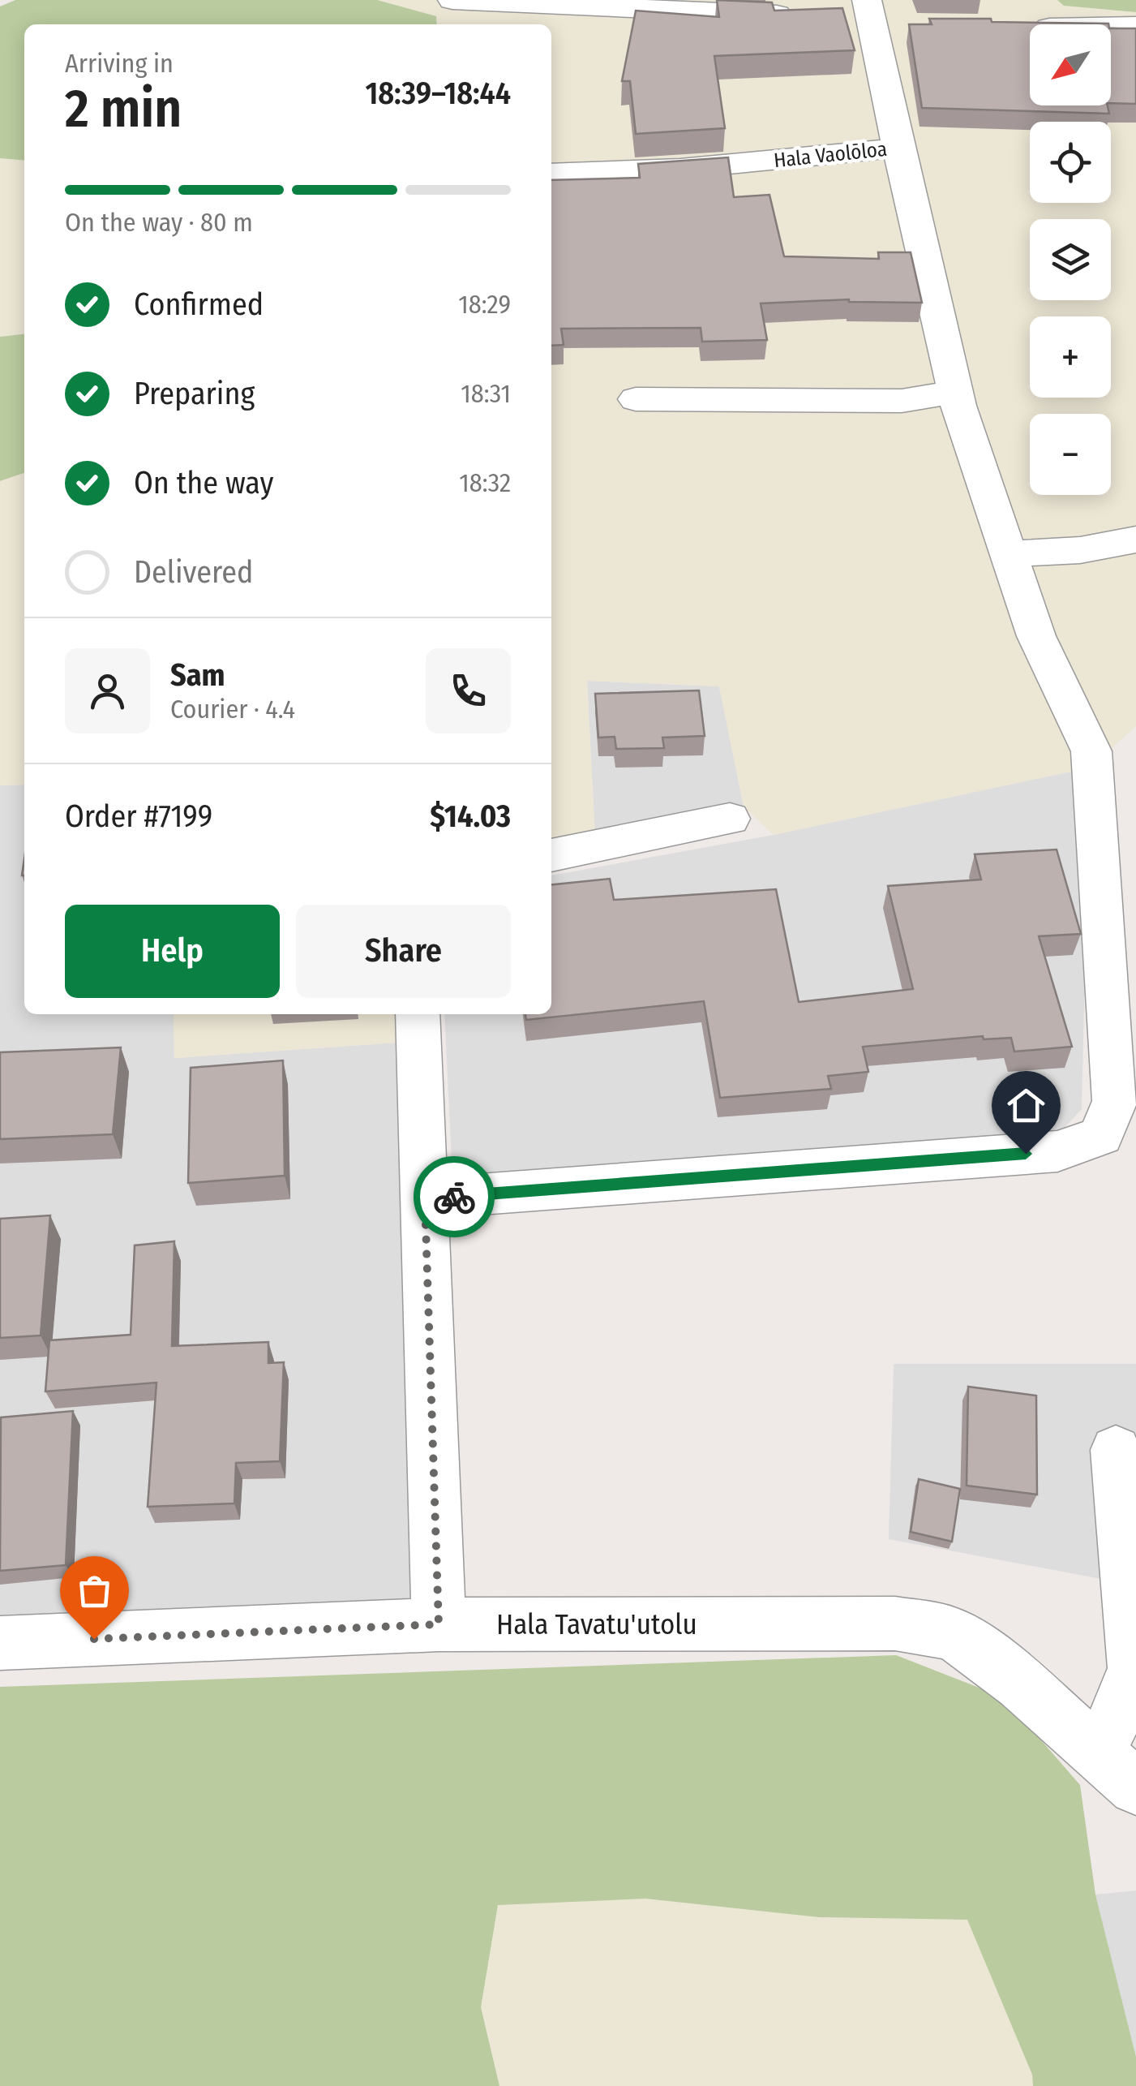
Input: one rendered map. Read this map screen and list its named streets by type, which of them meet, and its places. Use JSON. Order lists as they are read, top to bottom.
{
  "streets": {
    "street": ["Hala Vaolōloa", "Hala Tavatu'utolu"]
  },
  "north": "bottom left",
  "page": {
    "map_buttons": ["+", "−"],
    "heading": ["2 min", "Arriving in", "18:39–18:44"],
    "panel": [
      "Sam",
      "Courier · 4.4",
      "Order #7199",
      "$14.03"
    ],
    "bar": "On the way · 80 m",
    "list": [
      ["Confirmed", "18:29"],
      ["Preparing", "18:31"],
      ["On the way", "18:32"],
      "Delivered"
    ],
    "buttons": ["Help", "Share"]
  }
}
